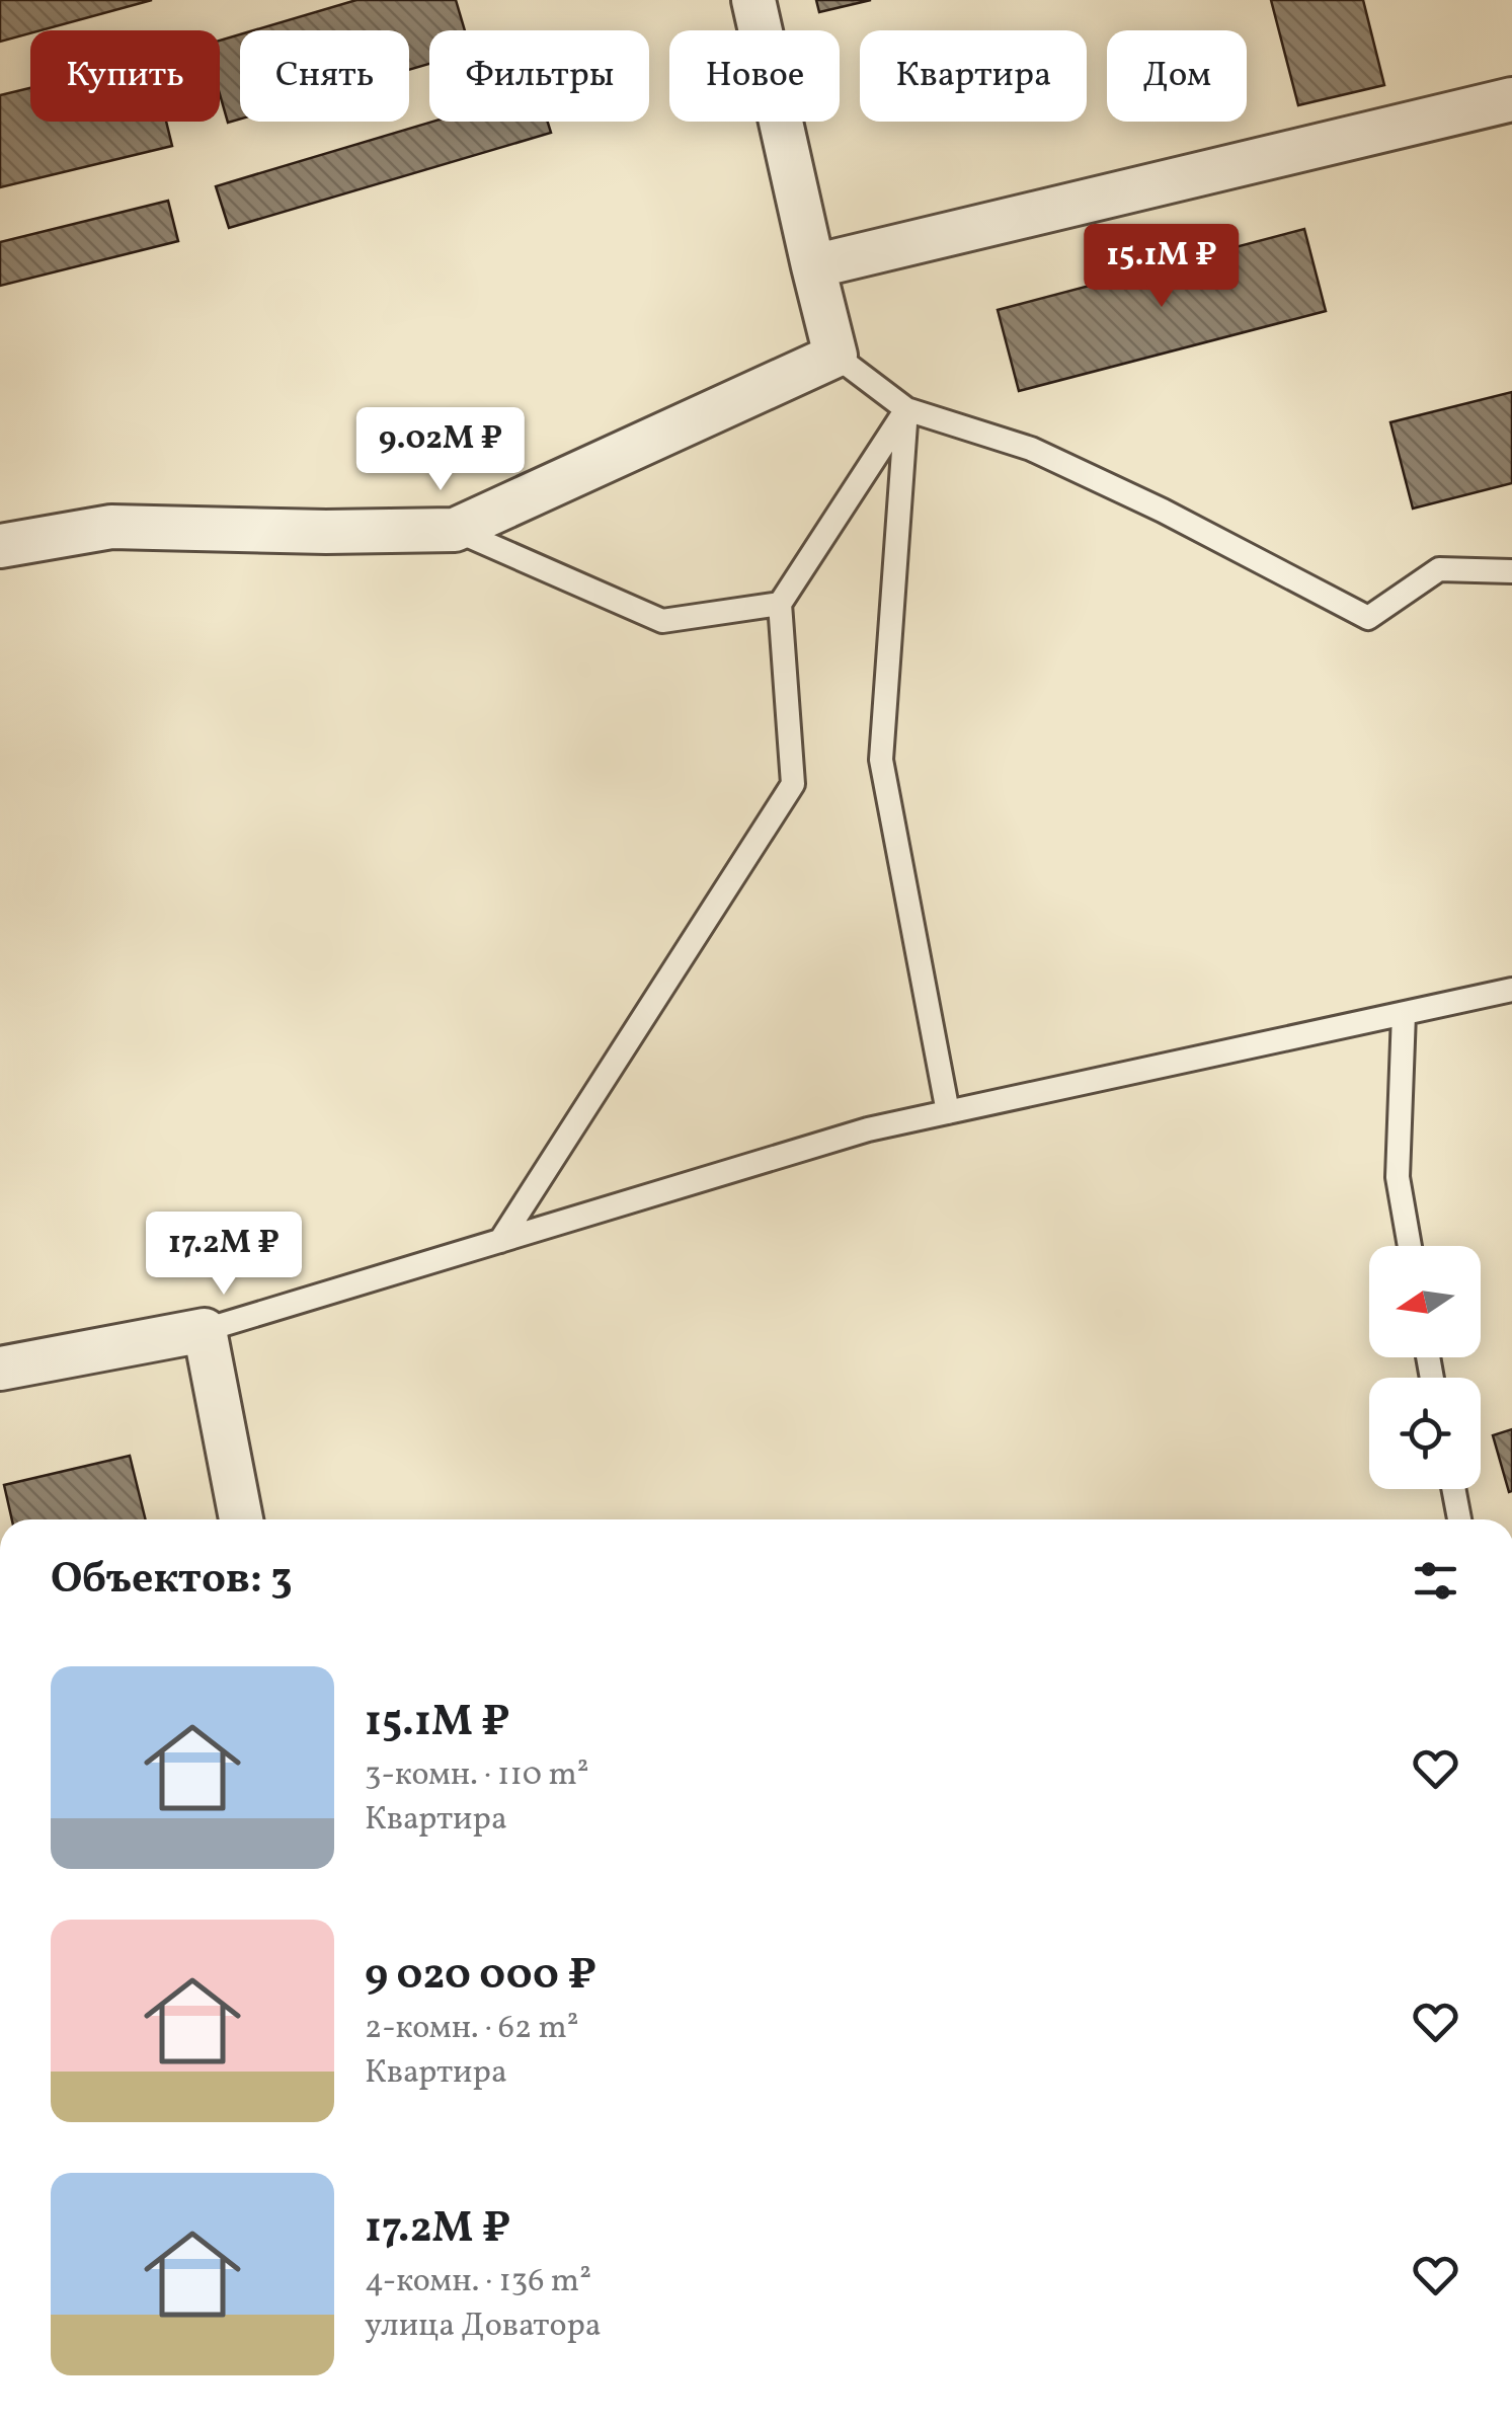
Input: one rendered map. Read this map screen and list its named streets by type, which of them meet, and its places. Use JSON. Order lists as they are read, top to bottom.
{
  "north": "left",
  "page": {
    "chip": [
      "Купить",
      "Снять",
      "Фильтры",
      "Новое",
      "Квартира",
      "Дом"
    ],
    "price": ["15.1M ₽", "9.02M ₽", "17.2M ₽"],
    "heading": "Объектов: 3",
    "list": [
      {
        "name": "15.1M ₽",
        "note": "3-комн. · 110 m² · Квартира"
      },
      {
        "name": "9 020 000 ₽",
        "note": "2-комн. · 62 m² · Квартира"
      },
      {
        "name": "17.2M ₽",
        "note": "4-комн. · 136 m² · улица Доватора"
      }
    ]
  }
}
